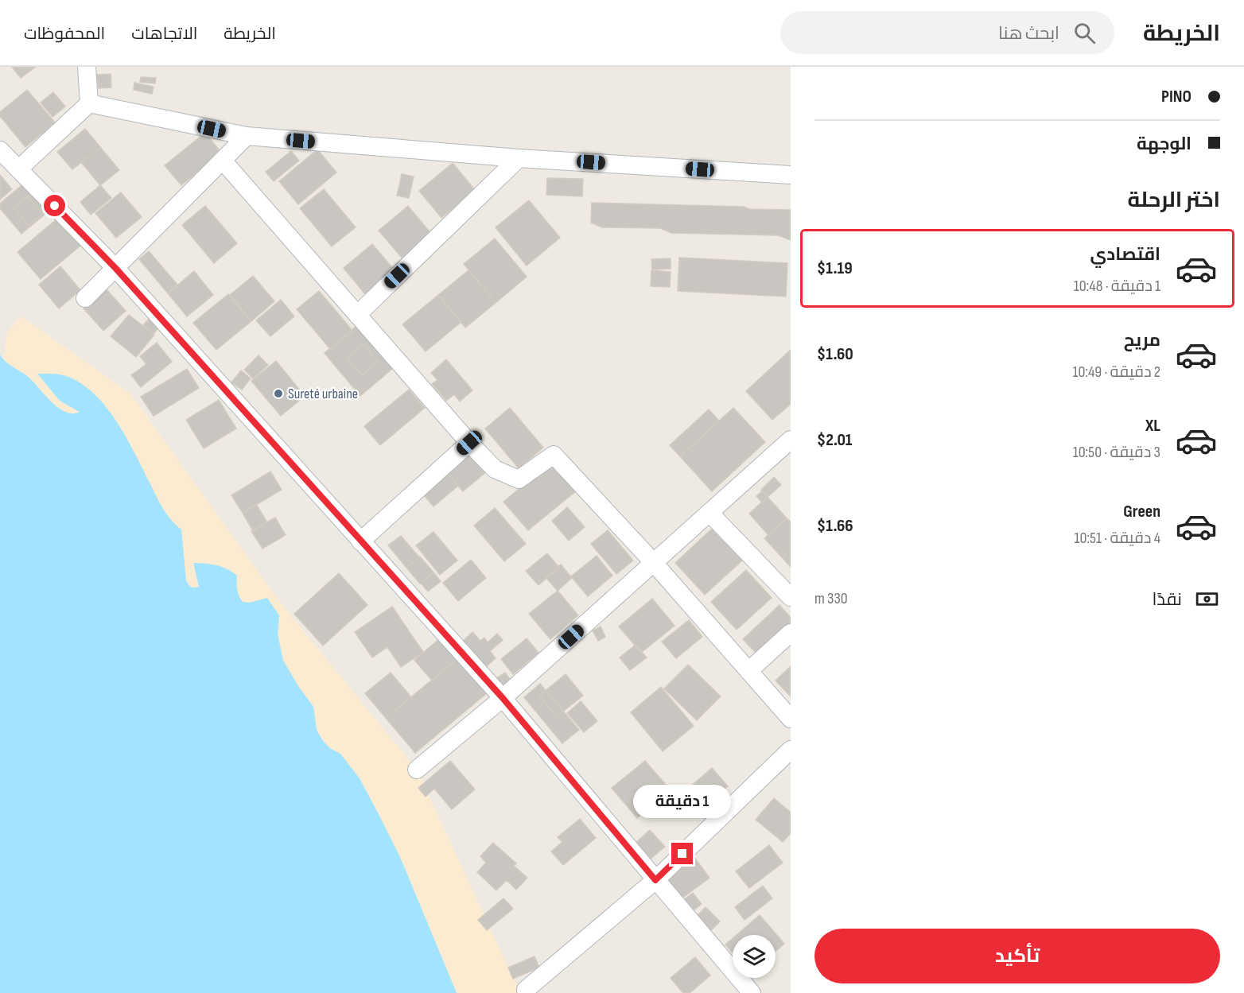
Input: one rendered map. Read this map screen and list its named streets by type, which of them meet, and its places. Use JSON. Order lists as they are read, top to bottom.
{
  "places": ["Sureté urbaine"],
  "page": {
    "header": "الخريطة",
    "search": "ابحث هنا",
    "nav": ["الخريطة", "الاتجاهات", "المحفوظات"],
    "banner": ["PINO", "الوجهة"],
    "heading": "اختر الرحلة",
    "list": [
      {
        "name": "اقتصادي",
        "note": "1 دقيقة · 10:48",
        "value": "$1.19"
      },
      {
        "name": "مريح",
        "note": "2 دقيقة · 10:49",
        "value": "$1.60"
      },
      {
        "name": "XL",
        "note": "3 دقيقة · 10:50",
        "value": "$2.01"
      },
      {
        "name": "Green",
        "note": "4 دقيقة · 10:51",
        "value": "$1.66"
      }
    ],
    "pay": ["نقدًا", "330 m"],
    "bubble": "1 دقيقة",
    "buttons": "تأكيد"
  }
}
